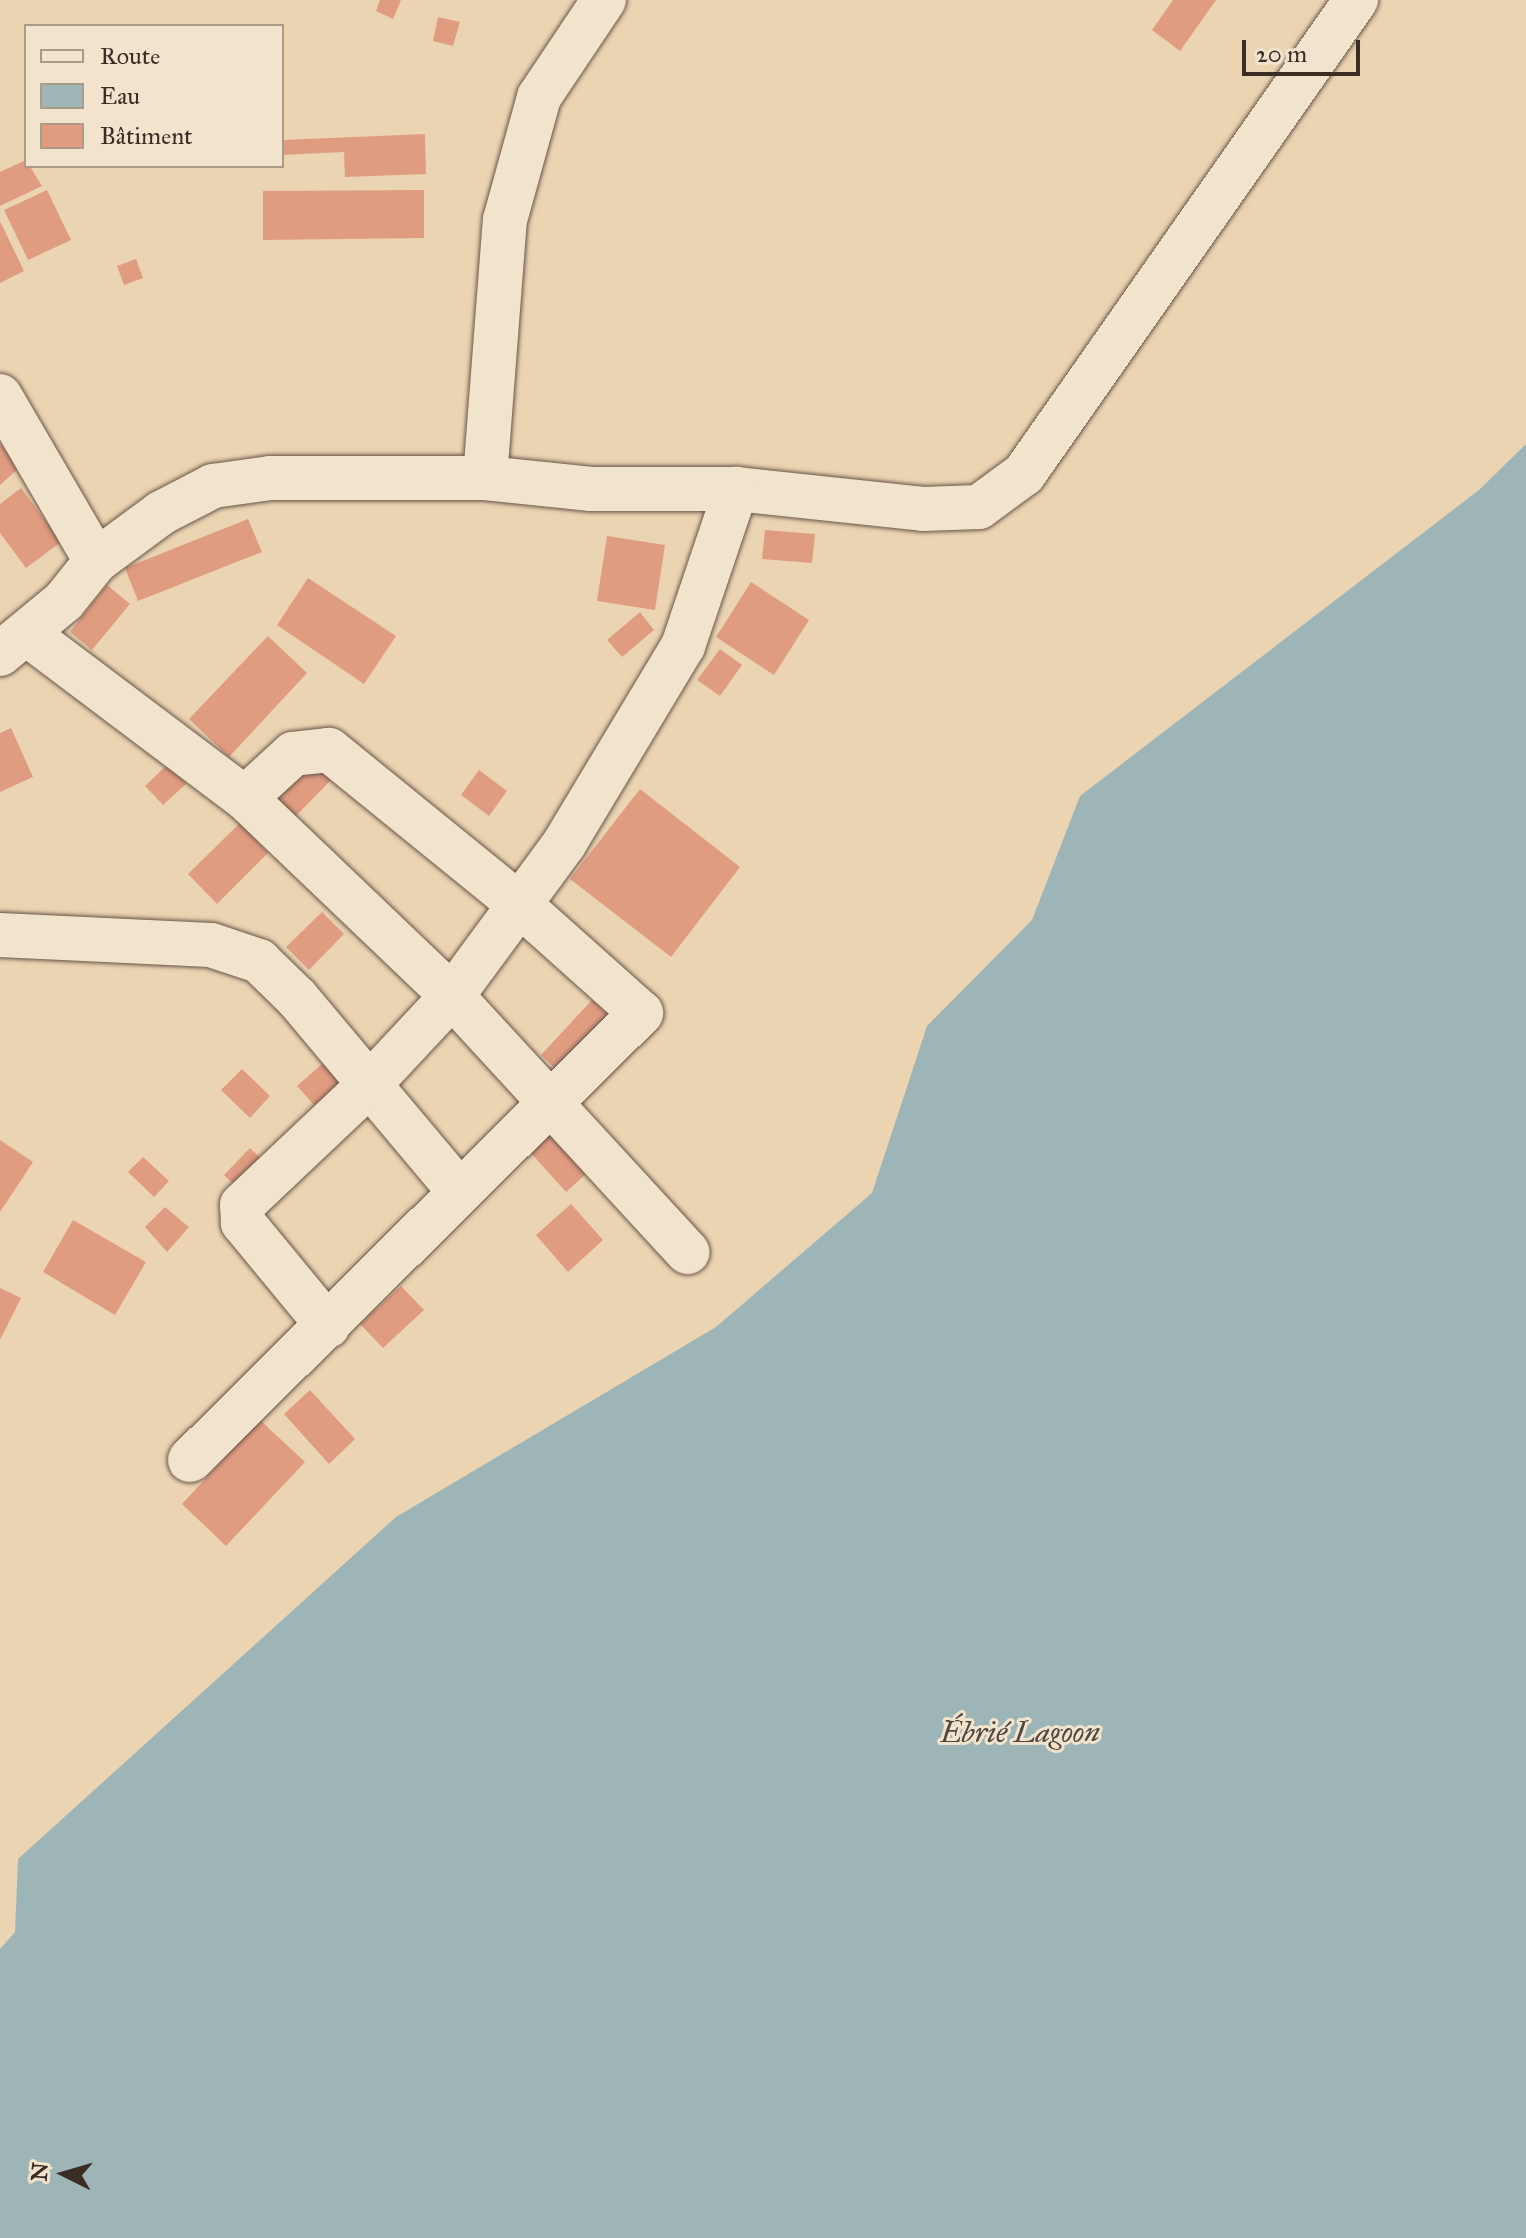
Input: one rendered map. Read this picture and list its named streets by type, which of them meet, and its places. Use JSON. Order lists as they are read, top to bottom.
{
  "water": ["Ébrié Lagoon"],
  "legend": ["Route", "Eau", "Bâtiment"],
  "scale_bar": "20 m",
  "north": "left"
}
